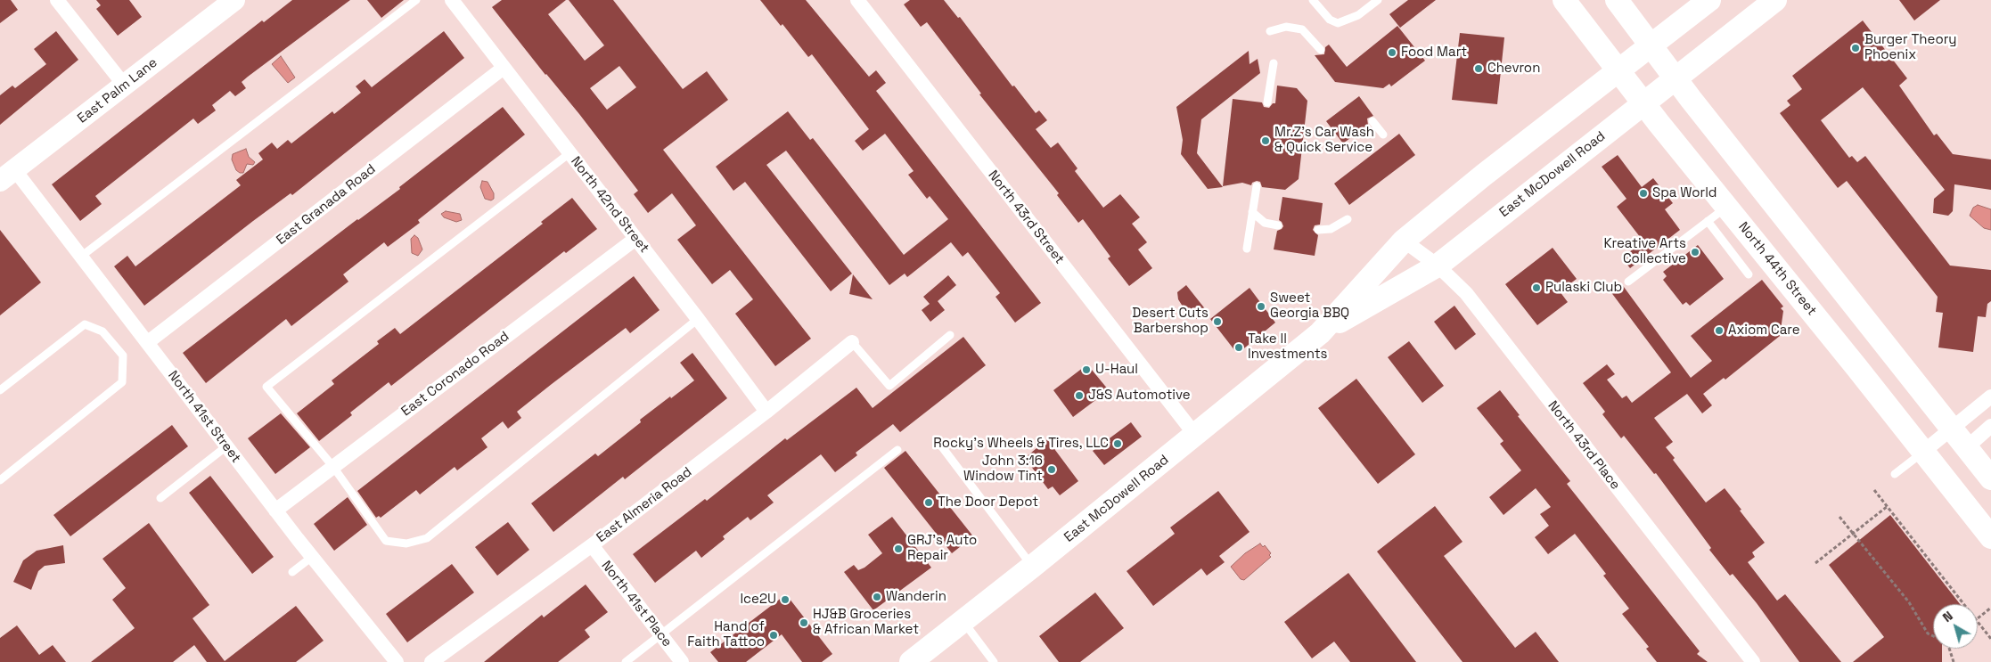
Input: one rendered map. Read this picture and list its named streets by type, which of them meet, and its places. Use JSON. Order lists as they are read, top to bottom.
{
  "streets": {
    "main road": ["East McDowell Road", "North 44th Street"],
    "street": [
      "East Palm Lane",
      "East Granada Road",
      "North 42nd Street",
      "North 43rd Street",
      "East Coronado Road",
      "North 41st Street",
      "North 43rd Place",
      "East Almeria Road",
      "North 41st Place"
    ]
  },
  "crossings": [
    ["East Palm Lane", "North 41st Street"],
    ["East McDowell Road", "North 43rd Street"],
    ["East McDowell Road", "North 44th Street"],
    ["East McDowell Road", "North 43rd Place"],
    ["East Granada Road", "North 42nd Street"],
    ["East Granada Road", "North 41st Street"],
    ["North 42nd Street", "East Coronado Road"],
    ["North 42nd Street", "East Almeria Road"],
    ["East Coronado Road", "North 41st Street"],
    ["East Almeria Road", "North 41st Place"]
  ],
  "places": [
    "Burger Theory Phoenix",
    "Food Mart",
    "Chevron",
    "Mr.Z's Car Wash & Quick Service",
    "Spa World",
    "Kreative Arts Collective",
    "Pulaski Club",
    "Sweet Georgia BBQ",
    "Desert Cuts Barbershop",
    "Axiom Care",
    "Take ll Investments",
    "U-Haul",
    "J&S Automotive",
    "Rocky's Wheels & Tires, LLC",
    "John 3:16 Window Tint",
    "The Door Depot",
    "GRJ's Auto Repair",
    "Wanderin",
    "Ice2U",
    "HJ&B Groceries & African Market",
    "Hand of Faith Tattoo"
  ],
  "north": "top left"
}
